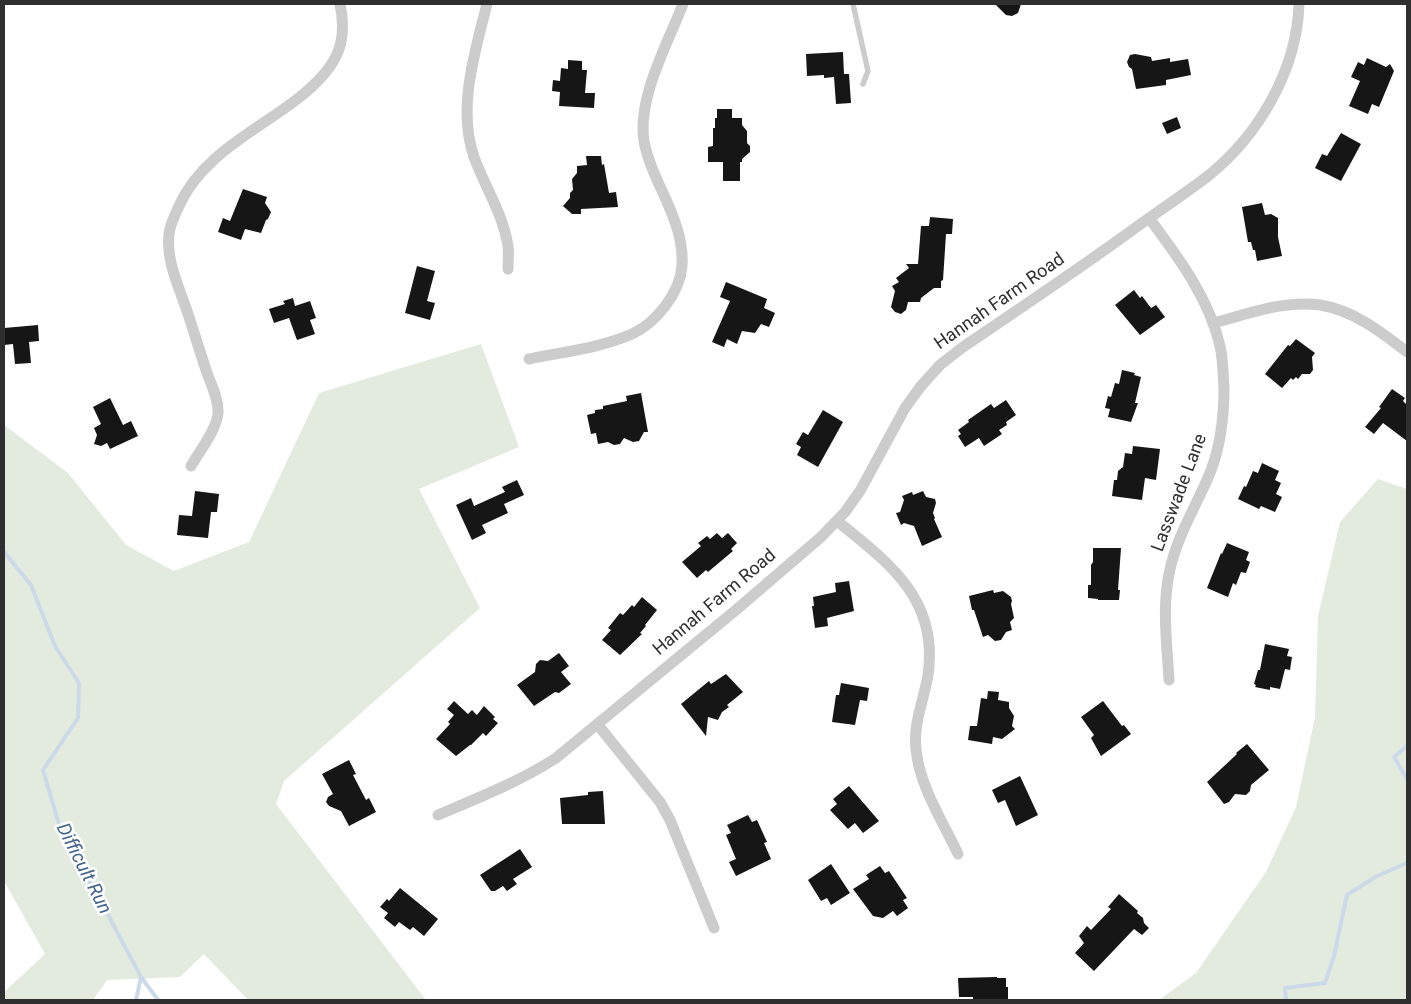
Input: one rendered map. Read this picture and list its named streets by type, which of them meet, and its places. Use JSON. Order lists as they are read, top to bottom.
{
  "streets": {
    "street": ["Hannah Farm Road", "Lasswade Lane"]
  },
  "crossings": [
    ["Hannah Farm Road", "Lasswade Lane"]
  ],
  "water": ["Difficult Run"]
}
